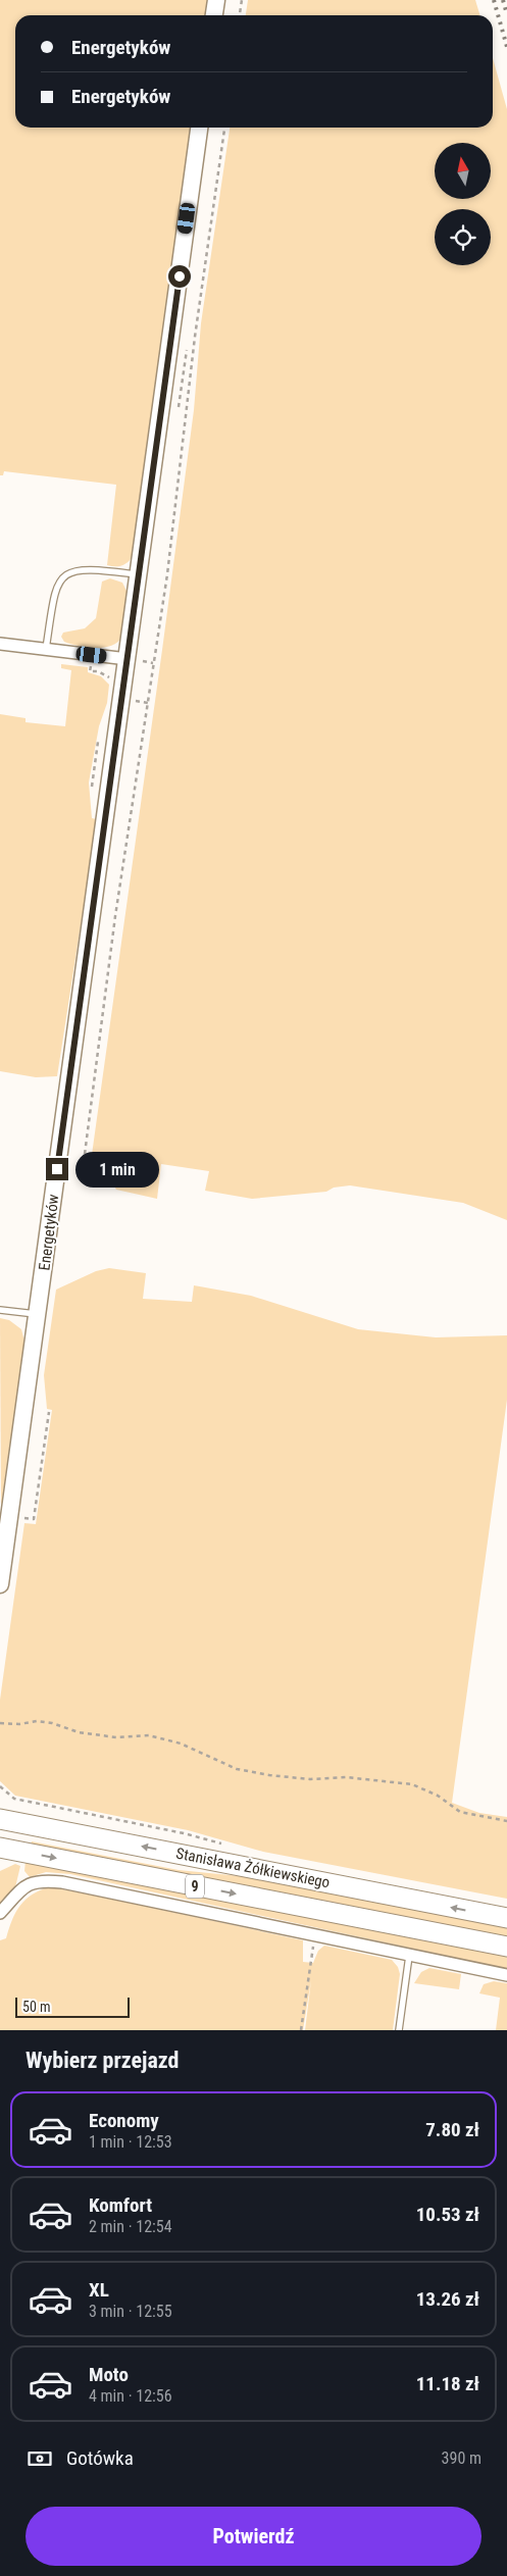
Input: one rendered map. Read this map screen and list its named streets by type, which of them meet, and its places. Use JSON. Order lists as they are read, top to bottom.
{
  "streets": {
    "main road": ["Energetyków", "Stanisława Żółkiewskiego", "9"]
  },
  "scale_bar": "50 m",
  "north": "top",
  "page": {
    "banner": ["Energetyków", "Energetyków"],
    "bubble": "1 min",
    "scale": "50 m",
    "heading": "Wybierz przejazd",
    "list": [
      {
        "name": "Economy",
        "note": "1 min · 12:53",
        "value": "7.80 zł"
      },
      {
        "name": "Komfort",
        "note": "2 min · 12:54",
        "value": "10.53 zł"
      },
      {
        "name": "XL",
        "note": "3 min · 12:55",
        "value": "13.26 zł"
      },
      {
        "name": "Moto",
        "note": "4 min · 12:56",
        "value": "11.18 zł"
      }
    ],
    "pay": ["Gotówka", "390 m"],
    "buttons": "Potwierdź"
  }
}
